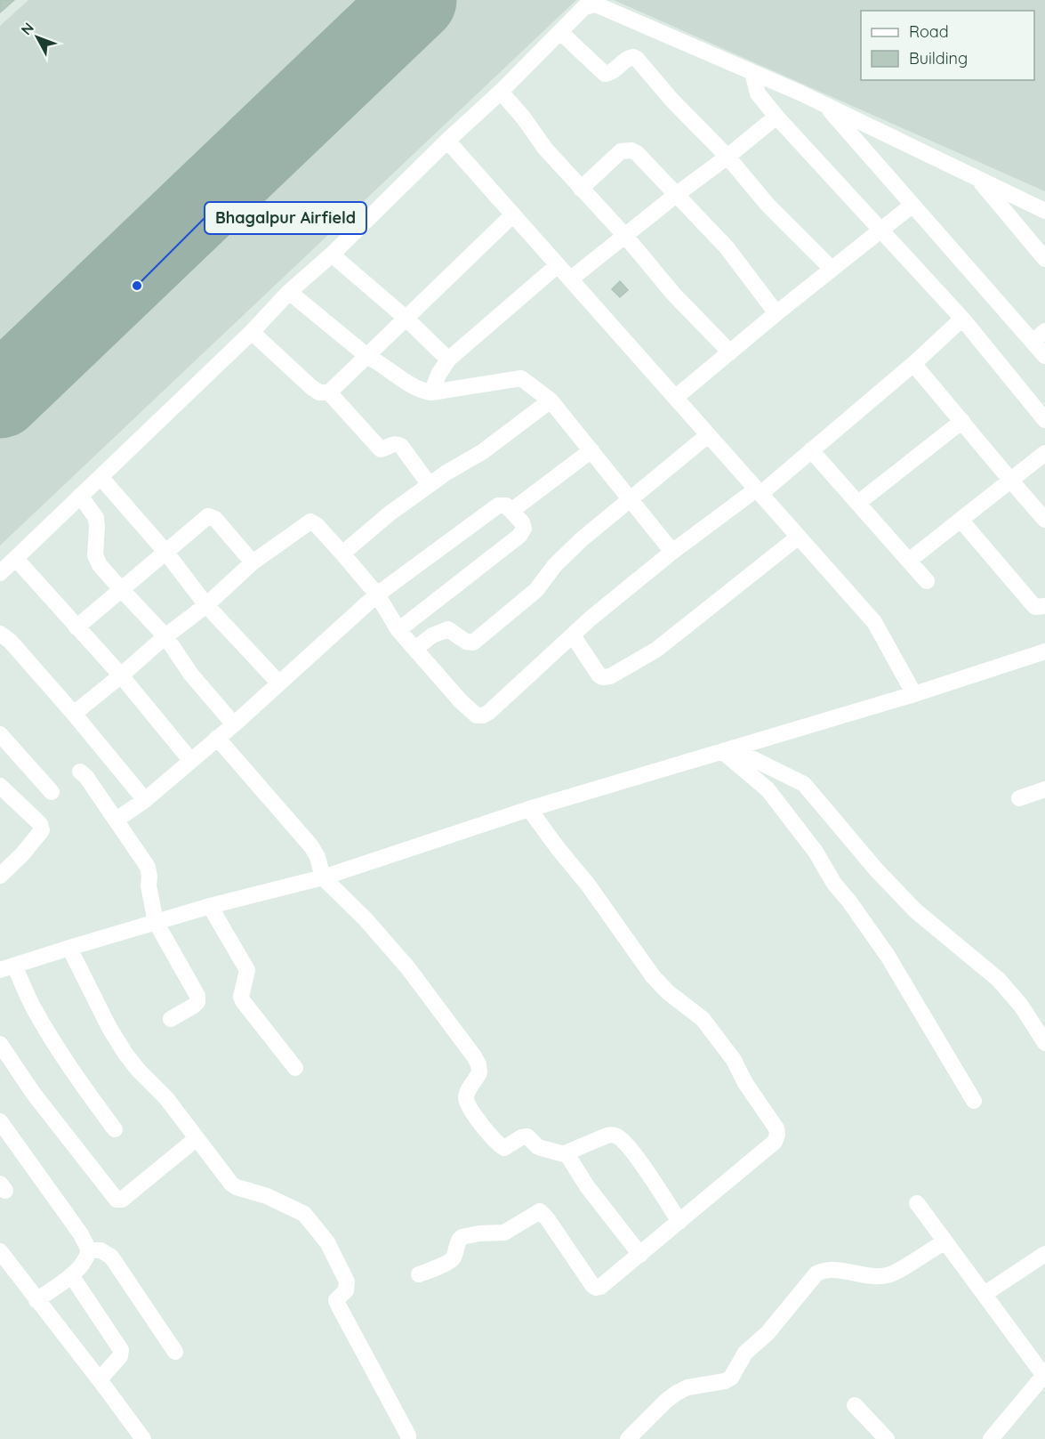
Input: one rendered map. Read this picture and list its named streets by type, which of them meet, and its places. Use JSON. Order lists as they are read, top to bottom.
{
  "places": ["Bhagalpur Airfield"],
  "legend": ["Road", "Building"],
  "north": "top left"
}
